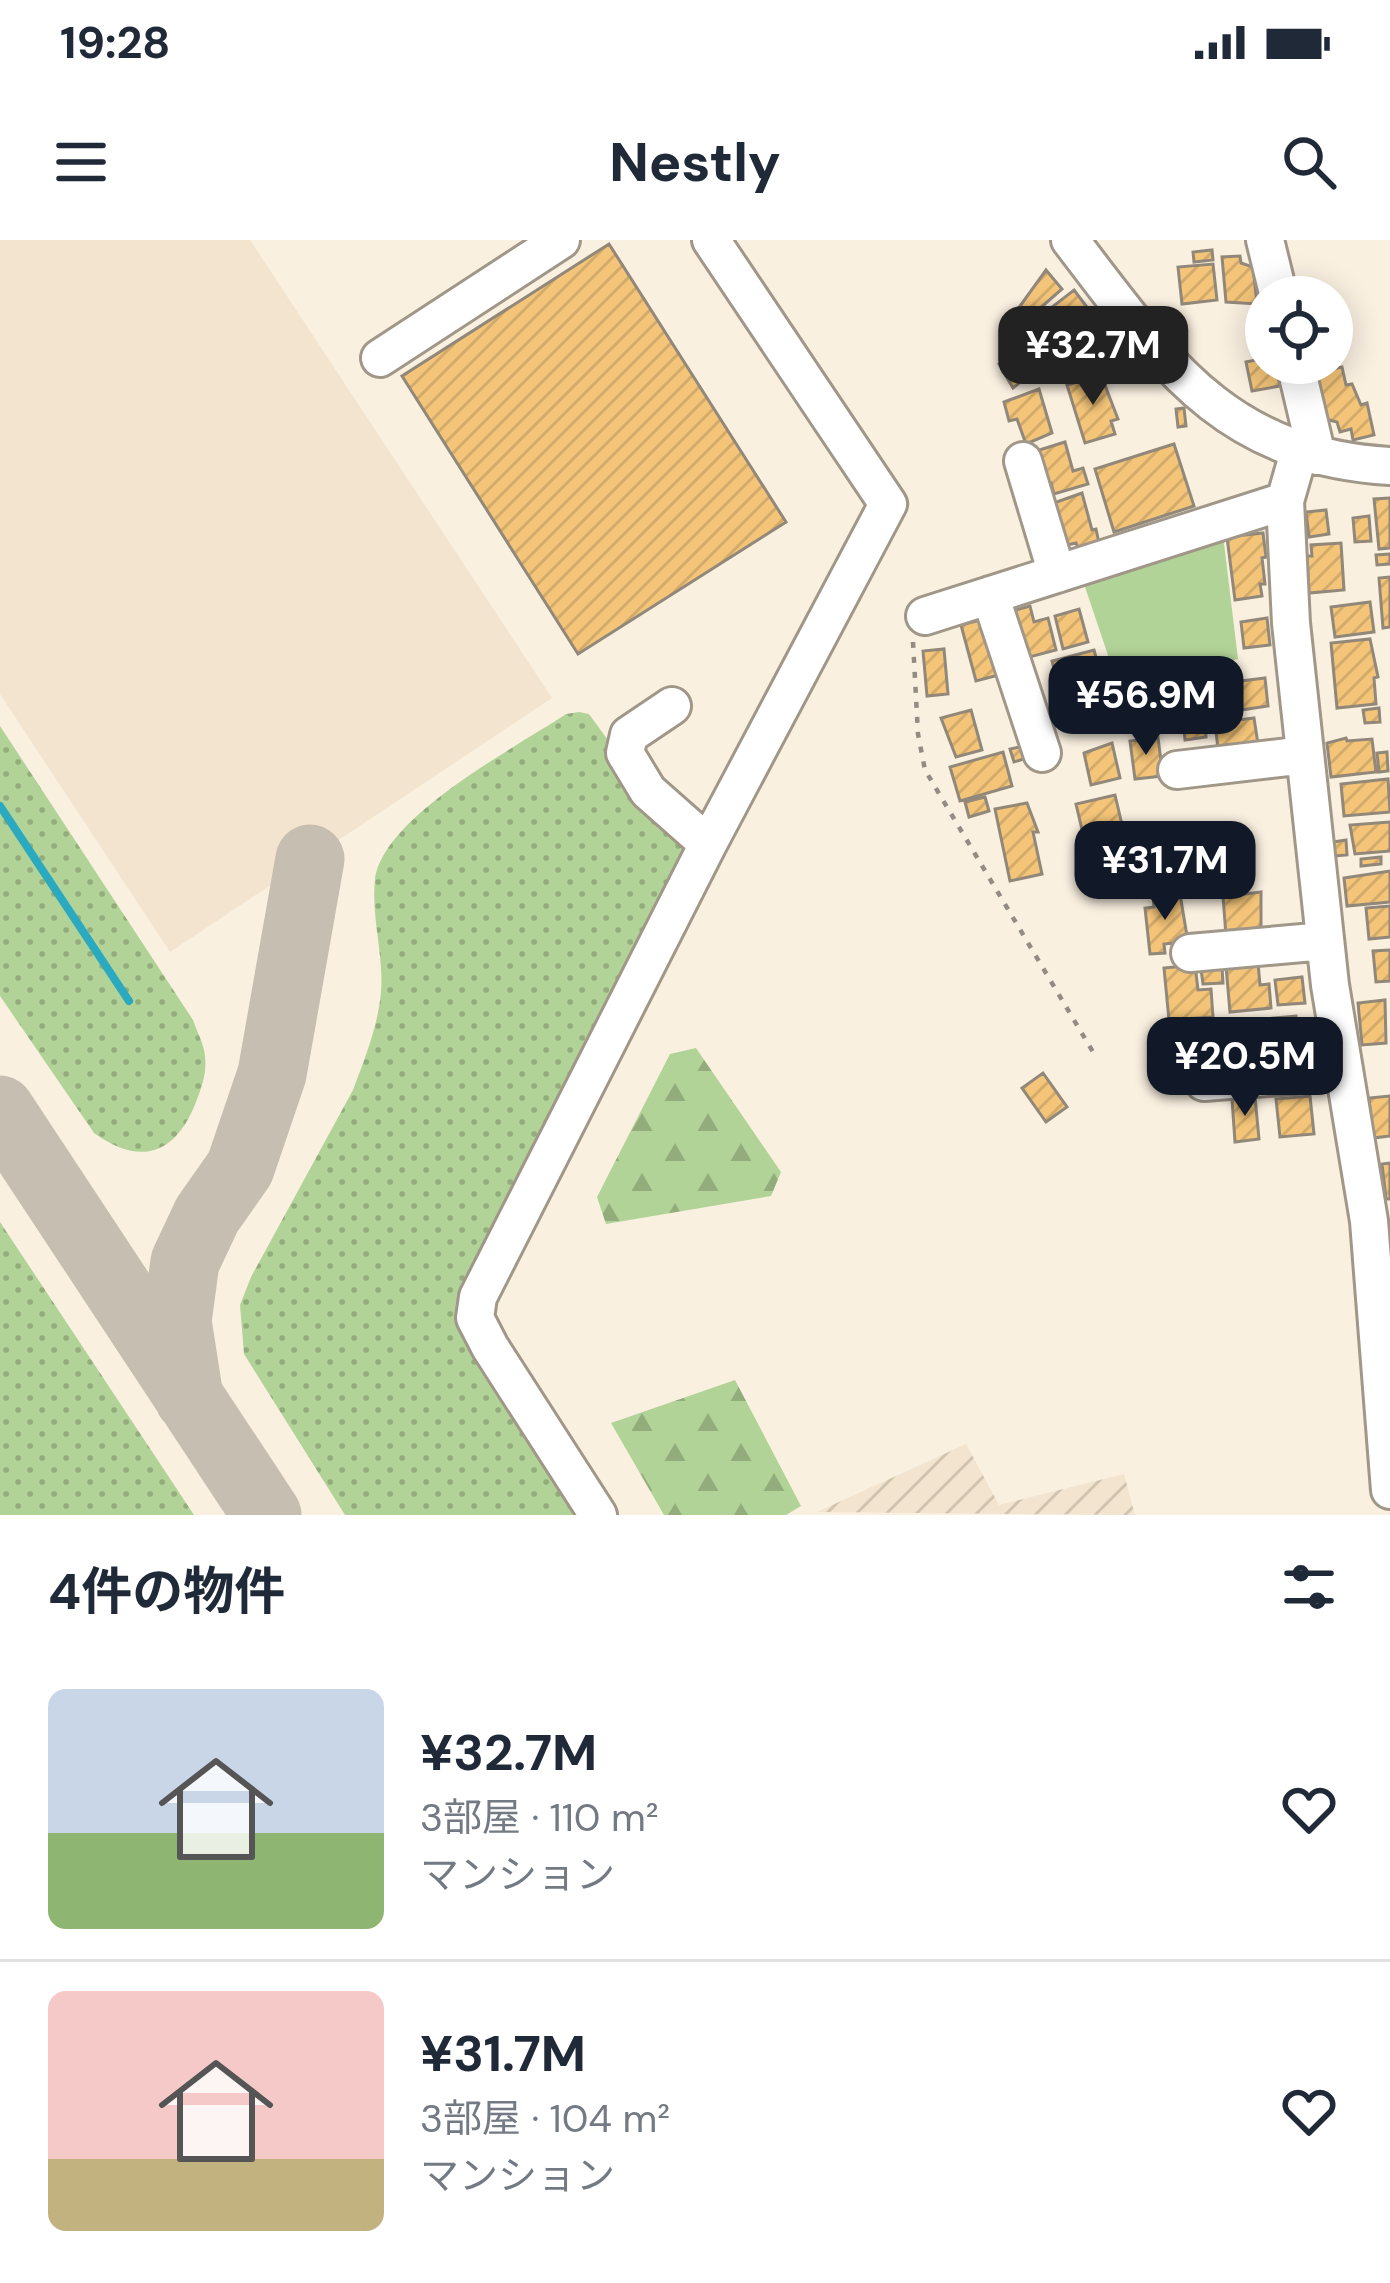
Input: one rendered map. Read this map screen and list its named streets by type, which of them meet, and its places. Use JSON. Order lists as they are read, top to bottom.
{
  "page": {
    "status": "19:28",
    "header": "Nestly",
    "price": [
      "¥32.7M",
      "¥56.9M",
      "¥31.7M",
      "¥20.5M"
    ],
    "heading": "4件の物件",
    "list": [
      {
        "name": "¥32.7M",
        "note": "3部屋 · 110 m² · マンション"
      },
      {
        "name": "¥31.7M",
        "note": "3部屋 · 104 m² · マンション"
      }
    ]
  }
}
